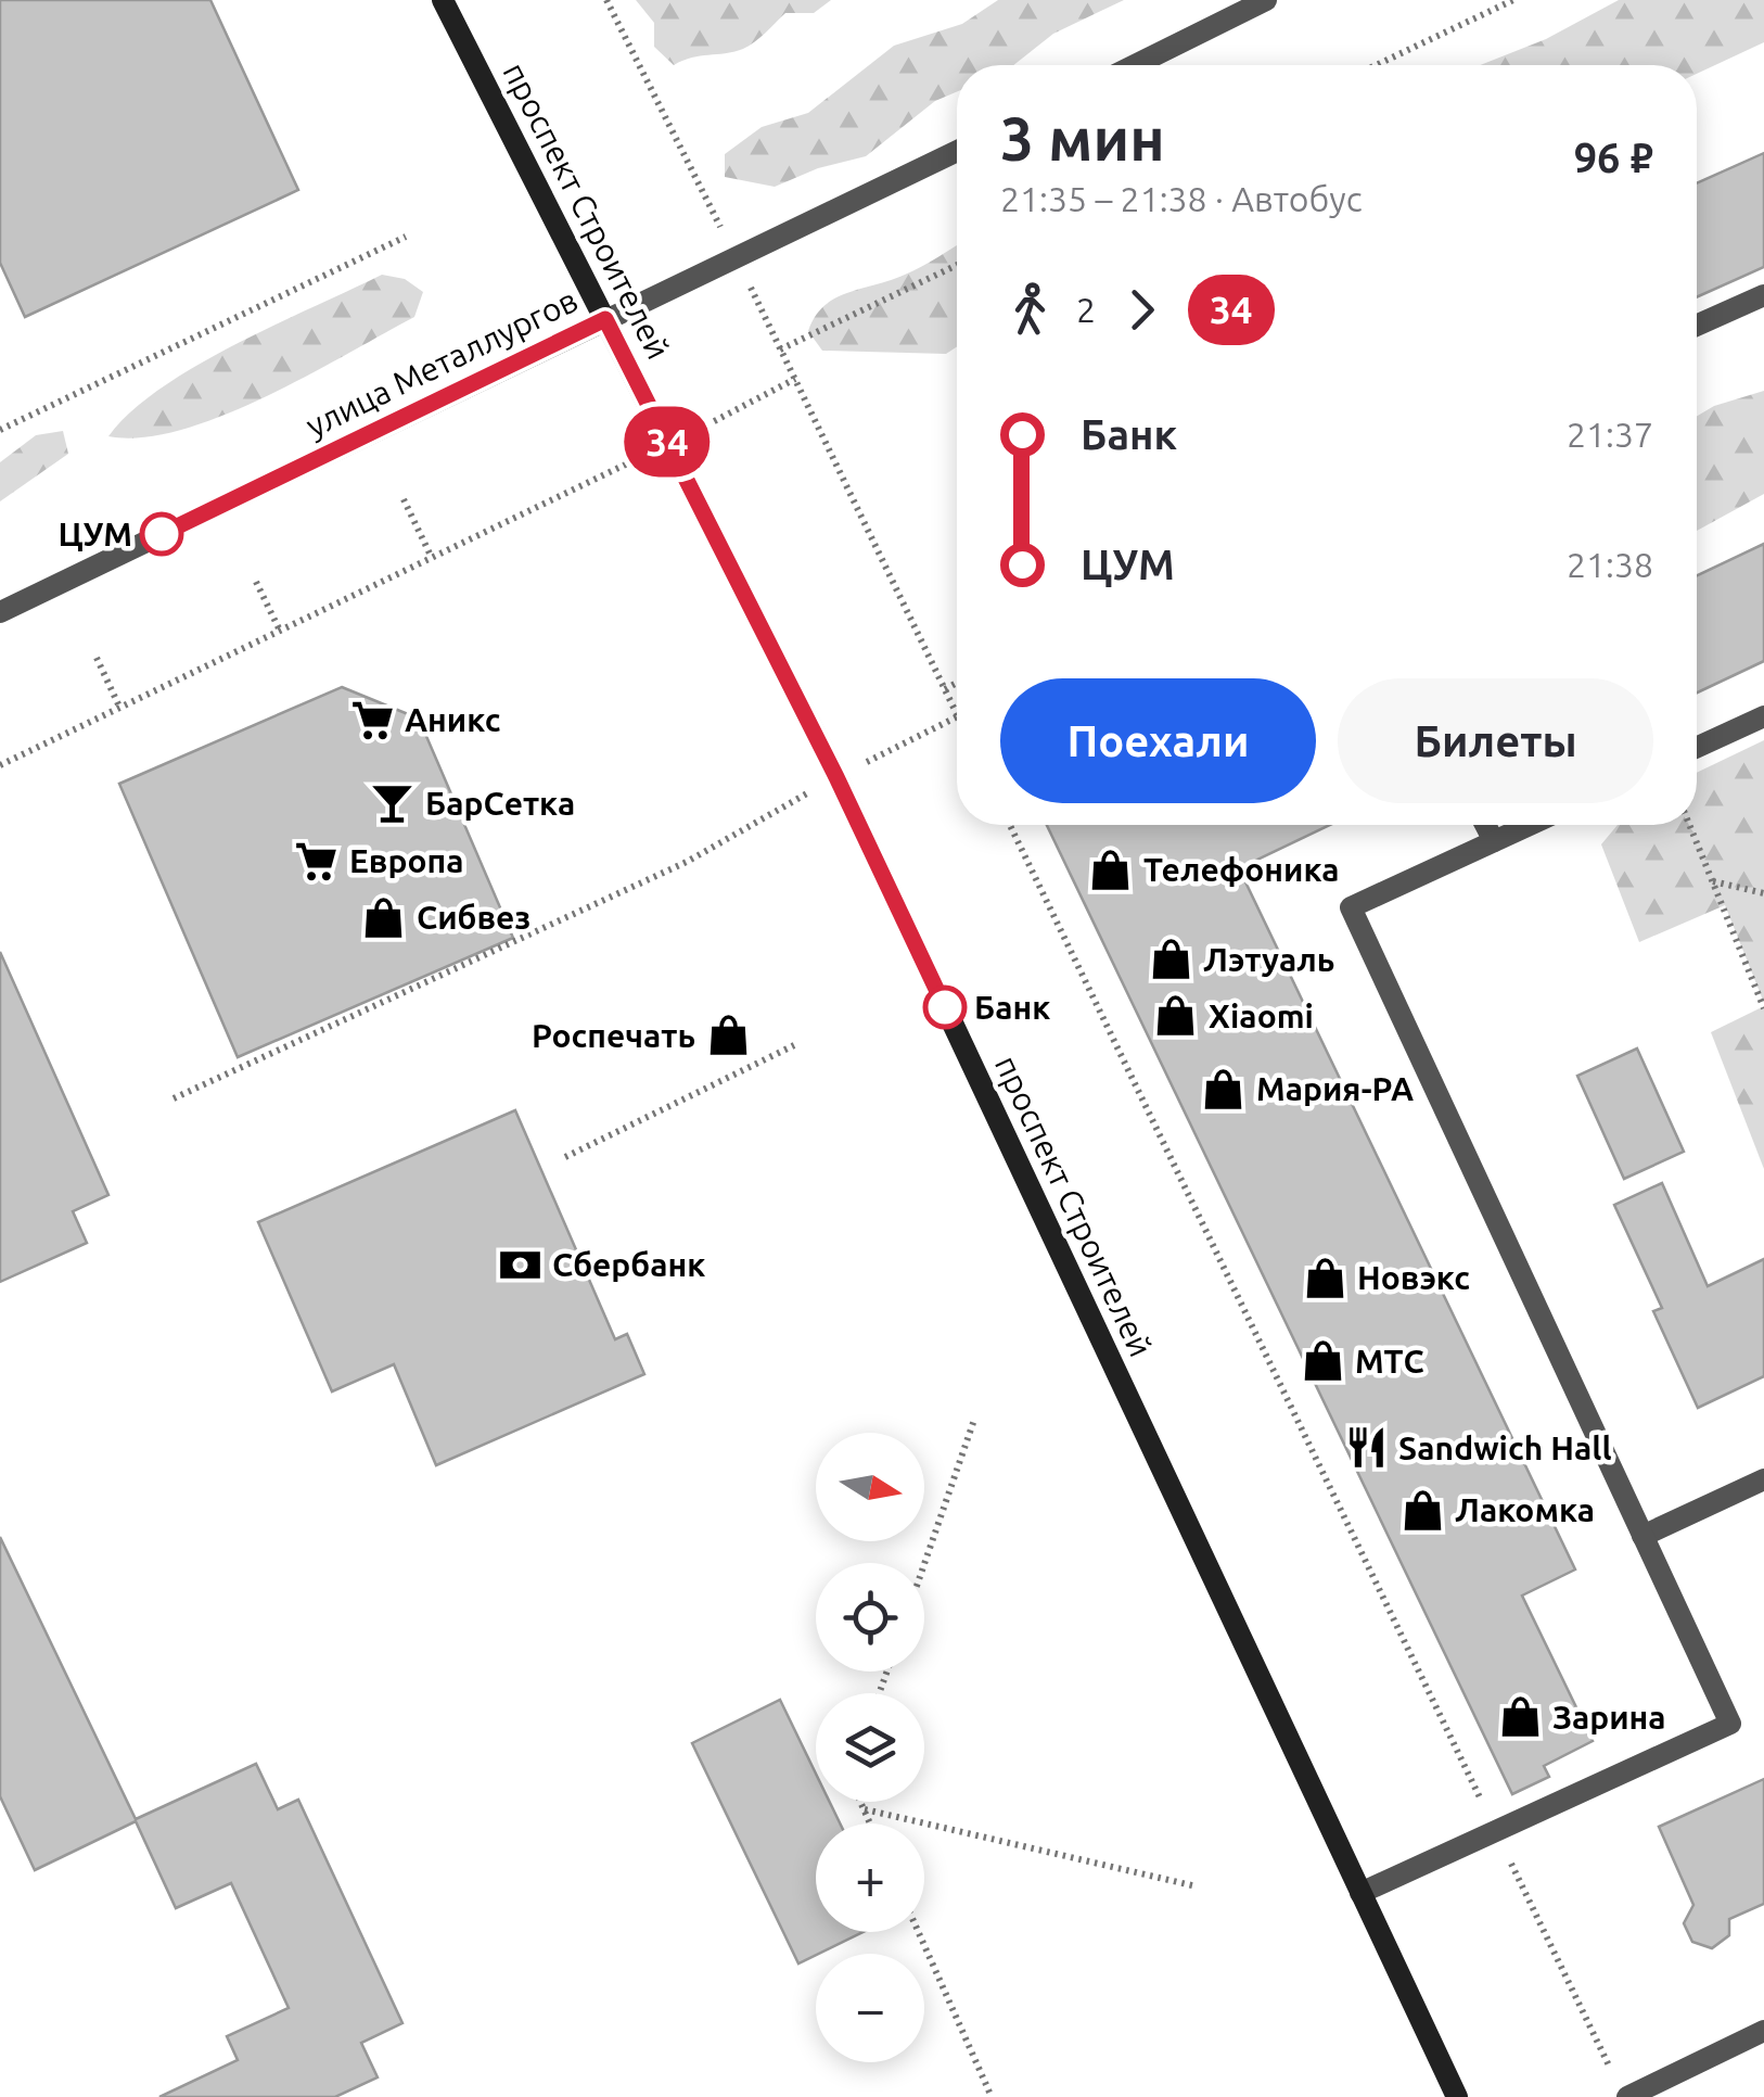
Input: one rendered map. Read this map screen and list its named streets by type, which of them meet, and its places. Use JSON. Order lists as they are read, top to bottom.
{
  "streets": {
    "street": ["проспект Строителей", "улица Металлургов"]
  },
  "crossings": [
    ["проспект Строителей", "улица Металлургов"]
  ],
  "places": {
    "other": ["ЦУМ", "Банк"],
    "supermarket": ["Аникс", "Европа"],
    "bar": ["БарСетка"],
    "shop": [
      "Телефоника",
      "Сибвез",
      "Лэтуаль",
      "Xiaomi",
      "Роспечать",
      "Мария-РА",
      "Новэкс",
      "МТС",
      "Лакомка",
      "Зарина"
    ],
    "bank": ["Сбербанк"],
    "restaurant": ["Sandwich Hall"]
  },
  "lines": ["bus line 34"],
  "north": "right",
  "page": {
    "on_map": "34",
    "heading": ["3 мин", "21:35 – 21:38 · Автобус", "96 ₽"],
    "legs": ["2", "34"],
    "list": [
      {
        "name": "Банк",
        "value": "21:37"
      },
      {
        "name": "ЦУМ",
        "value": "21:38"
      }
    ],
    "buttons": ["Поехали", "Билеты"],
    "map_buttons": ["+", "−"]
  }
}
